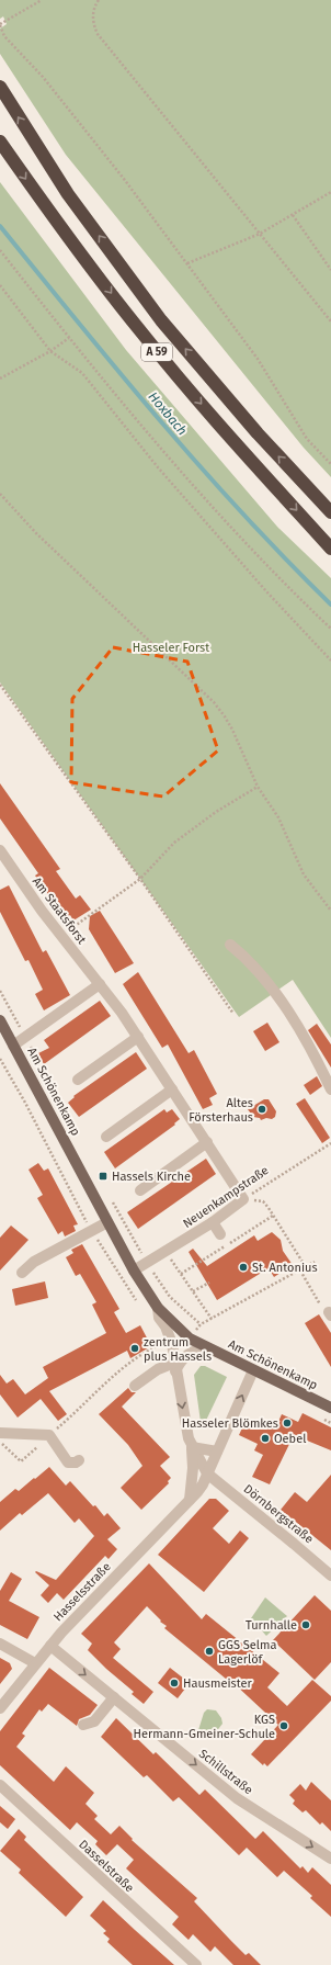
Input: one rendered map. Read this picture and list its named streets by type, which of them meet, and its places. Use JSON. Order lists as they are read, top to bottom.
{
  "streets": {
    "highway": ["A 59"],
    "main road": ["Am Schönenkamp"],
    "street": [
      "Am Staatsforst",
      "Neuenkampstraße",
      "Dörnbergstraße",
      "Hasselsstraße",
      "Schillstraße",
      "Dasselstraße"
    ]
  },
  "crossings": [
    ["Am Staatsforst", "Neuenkampstraße"],
    ["Am Schönenkamp", "Neuenkampstraße"],
    ["Am Schönenkamp", "Hasselsstraße"],
    ["Dörnbergstraße", "Hasselsstraße"],
    ["Hasselsstraße", "Schillstraße"]
  ],
  "one_way": ["Schillstraße"],
  "water": ["Hoxbach"],
  "parks": ["Hasseler Forst"],
  "places": {
    "other": [
      "Altes Försterhaus",
      "St. Antonius",
      "zentrum plus Hassels",
      "Hasseler Blömkes",
      "Oebel",
      "Turnhalle",
      "GGS Selma Lagerlöf",
      "Hausmeister",
      "KGS Hermann-Gmeiner-Schule"
    ],
    "transit": ["Hassels Kirche"]
  }
}
